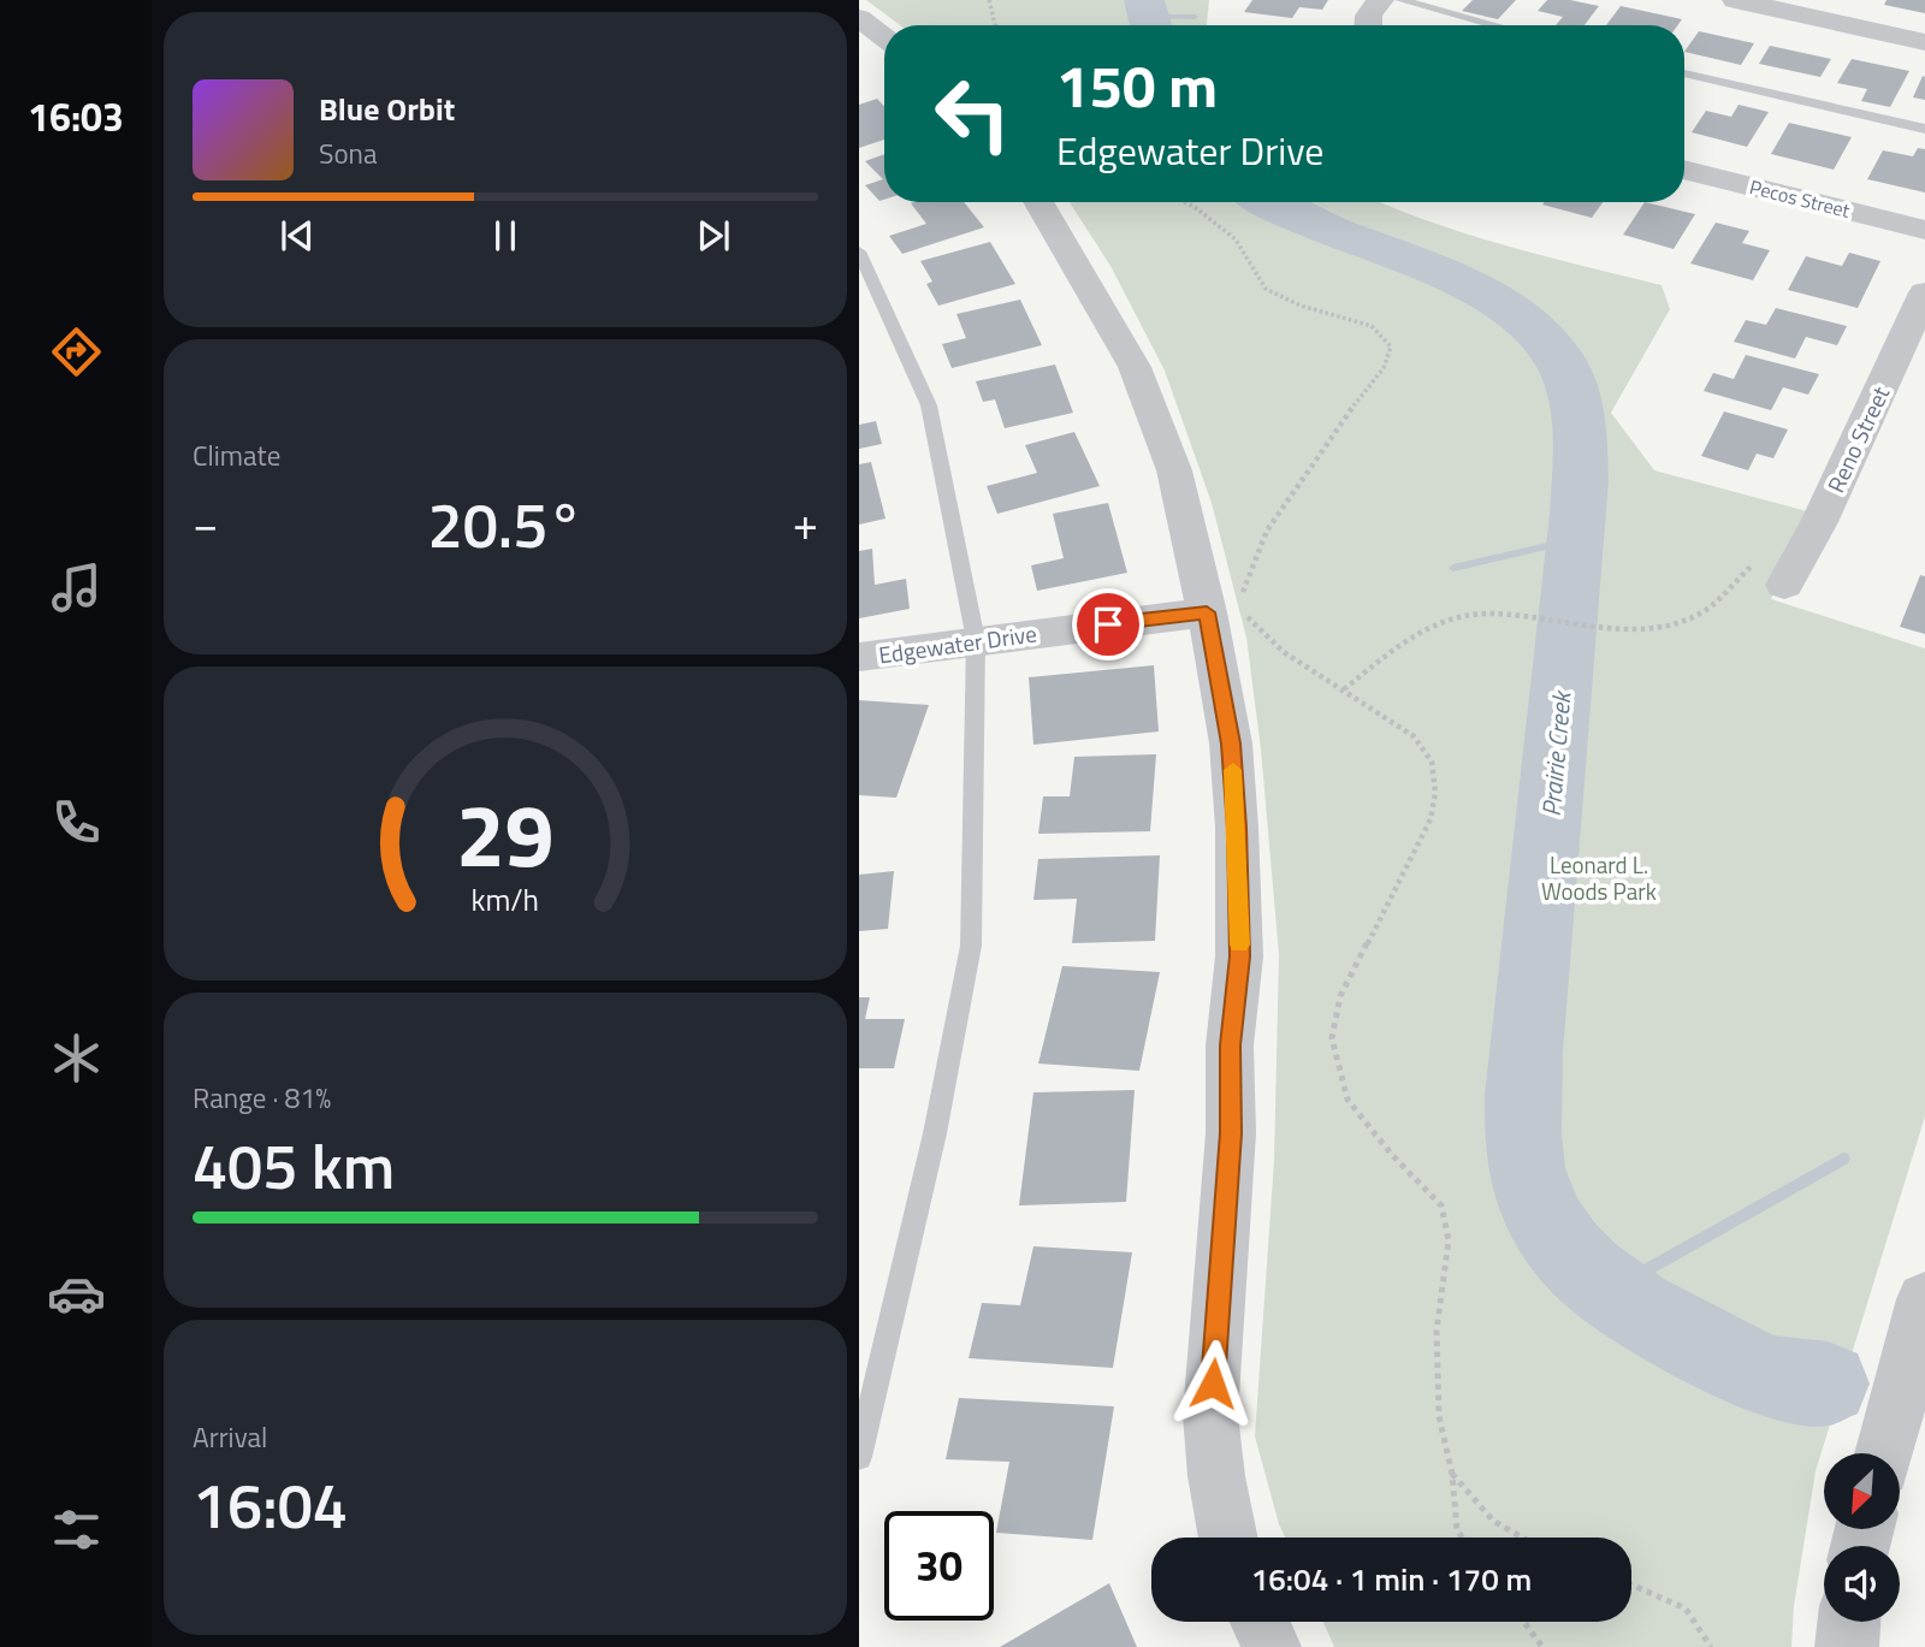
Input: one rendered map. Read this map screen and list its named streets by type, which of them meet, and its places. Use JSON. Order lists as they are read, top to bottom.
{
  "streets": {
    "street": ["Pecos Street", "Reno Street", "Edgewater Drive"]
  },
  "water": ["Prairie Creek"],
  "parks": ["Leonard L. Woods Park"],
  "north": "bottom left",
  "page": {
    "tabs": "16:03",
    "turn": ["150 m", "Edgewater Drive"],
    "song": ["Blue Orbit", "Sona"],
    "tile": [
      "Climate",
      ["Range · 81%", "405 km"],
      ["Arrival", "16:04"]
    ],
    "heat": ["−", "20.5°", "+"],
    "limit": "30",
    "trip": "16:04 · 1 min · 170 m",
    "gauge": ["29", "km/h"]
  }
}
